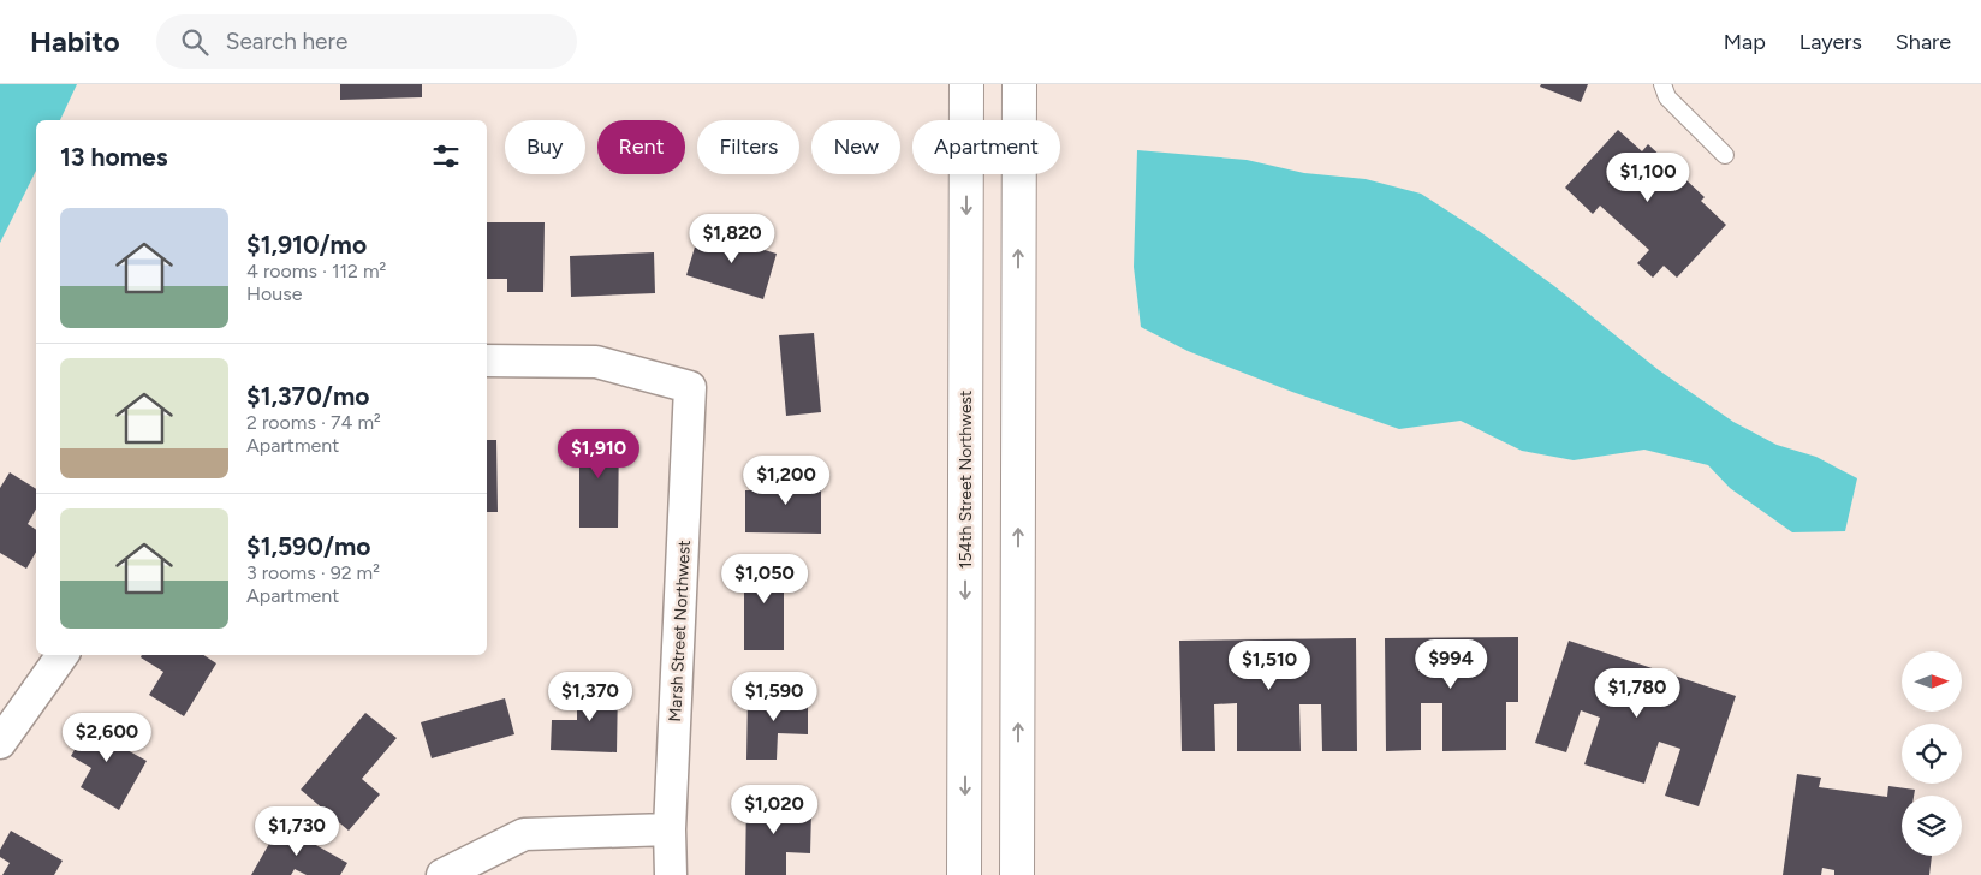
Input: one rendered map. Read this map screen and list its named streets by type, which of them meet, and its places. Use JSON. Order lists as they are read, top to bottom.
{
  "streets": {
    "street": ["154th Street Northwest", "Marsh Street Northwest"]
  },
  "north": "right",
  "page": {
    "header": "Habito",
    "search": "Search here",
    "nav": ["Map", "Layers", "Share"],
    "chip": [
      "Buy",
      "Rent",
      "Filters",
      "New",
      "Apartment"
    ],
    "heading": "13 homes",
    "price": [
      "$1,100",
      "$1,820",
      "$1,910",
      "$1,200",
      "$1,050",
      "$994",
      "$1,510",
      "$1,780",
      "$1,370",
      "$1,590",
      "$2,600",
      "$1,020",
      "$1,730"
    ],
    "list": [
      {
        "name": "$1,910/mo",
        "note": "4 rooms · 112 m² · House"
      },
      {
        "name": "$1,370/mo",
        "note": "2 rooms · 74 m² · Apartment"
      },
      {
        "name": "$1,590/mo",
        "note": "3 rooms · 92 m² · Apartment"
      }
    ]
  }
}
